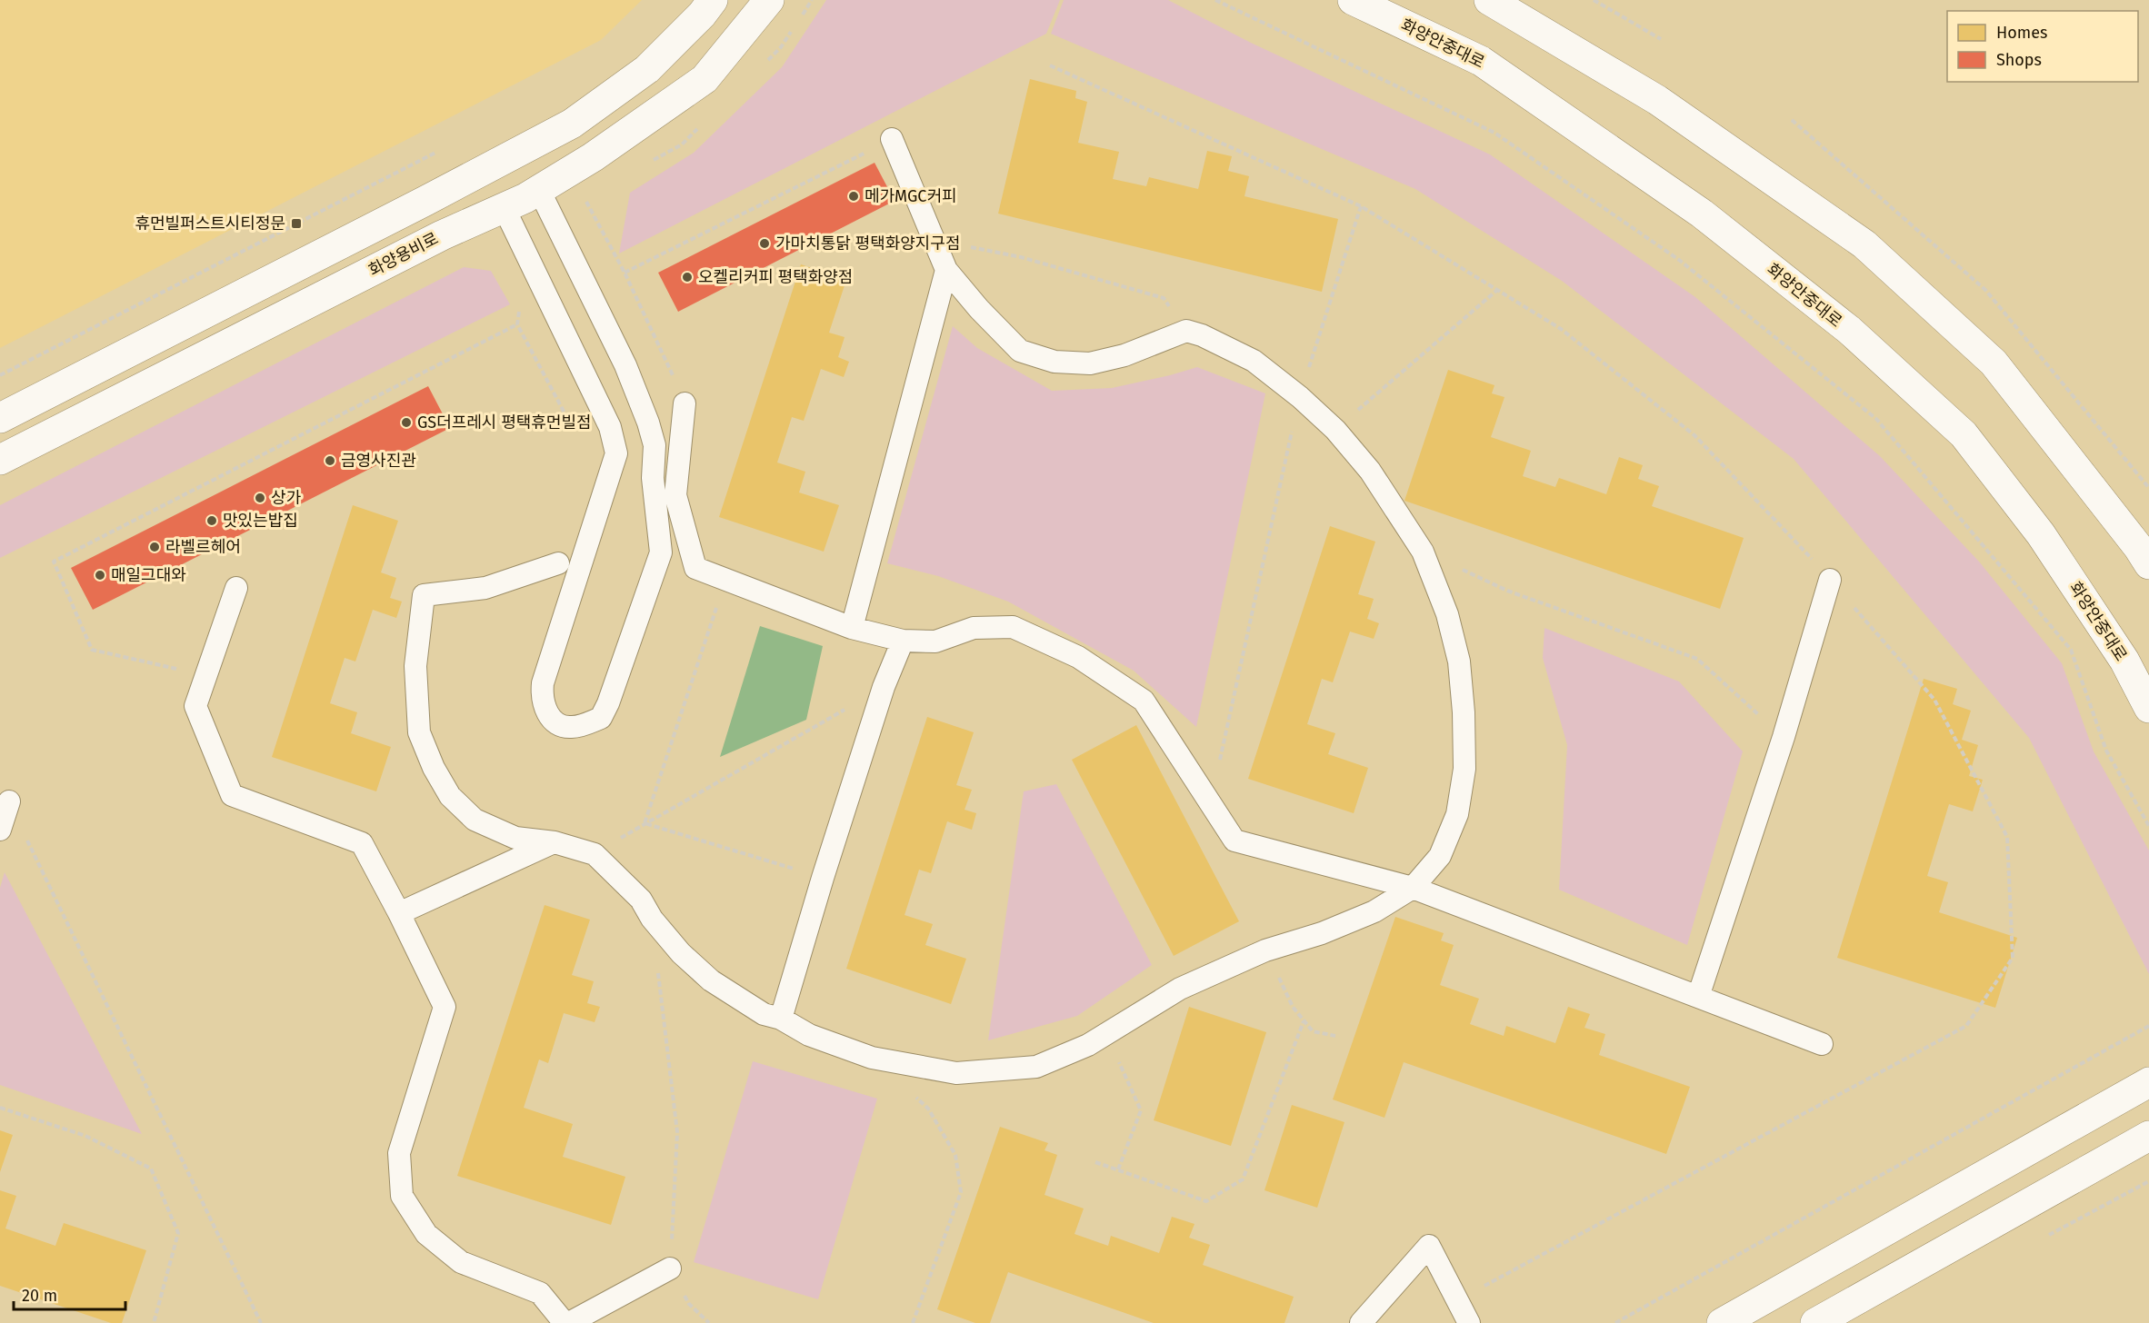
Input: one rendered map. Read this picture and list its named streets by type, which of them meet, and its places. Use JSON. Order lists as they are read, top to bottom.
{
  "streets": {
    "street": ["화양안중대로", "화양용비로"]
  },
  "places": {
    "other": [
      "메가MGC커피",
      "가마치통닭 평택화양지구점",
      "오켈리커피 평택화양점",
      "GS더프레시 평택휴먼빌점",
      "금영사진관",
      "상가",
      "맛있는밥집",
      "라벨르헤어",
      "매일그대와"
    ],
    "transit": ["휴먼빌퍼스트시티정문"]
  },
  "legend": ["Homes", "Shops"],
  "scale_bar": "20 m"
}
